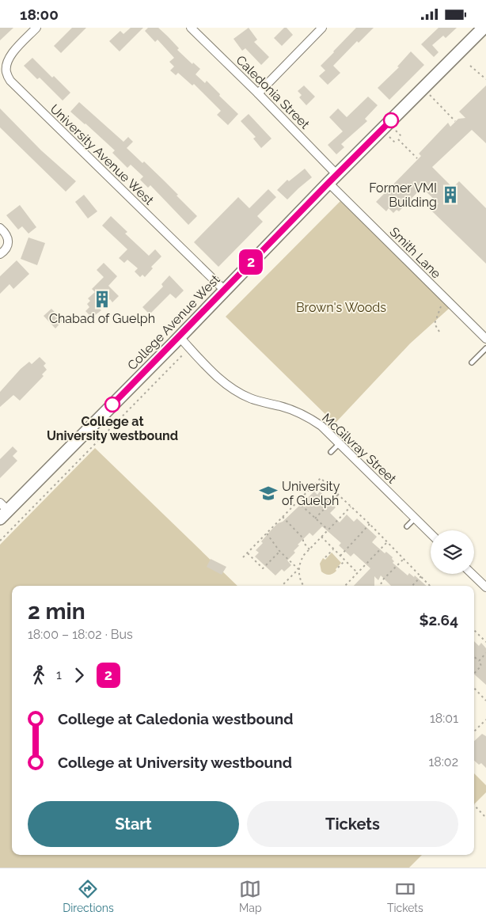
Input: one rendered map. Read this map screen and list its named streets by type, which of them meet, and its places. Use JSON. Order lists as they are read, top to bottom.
{
  "streets": {
    "main road": ["College Avenue West"],
    "street": [
      "Caledonia Street",
      "University Avenue West",
      "Smith Lane",
      "McGilvray Street"
    ]
  },
  "crossings": [
    ["Caledonia Street", "Smith Lane"],
    ["Caledonia Street", "College Avenue West"],
    ["University Avenue West", "College Avenue West"],
    ["Smith Lane", "College Avenue West"],
    ["College Avenue West", "McGilvray Street"]
  ],
  "parks": ["Brown's Woods"],
  "places": {
    "building": ["Former VMI Building", "Chabad of Guelph"],
    "other": ["College at University westbound"],
    "school or university": ["University of Guelph"]
  },
  "lines": ["bus line 2"],
  "page": {
    "status": "18:00",
    "on_map": "2",
    "heading": ["2 min", "18:00 – 18:02 · Bus", "$2.64"],
    "legs": ["1", "2"],
    "list": [
      {
        "name": "College at Caledonia westbound",
        "value": "18:01"
      },
      {
        "name": "College at University westbound",
        "value": "18:02"
      }
    ],
    "buttons": ["Start", "Tickets"],
    "tabs": ["Directions", "Map", "Tickets"]
  }
}
